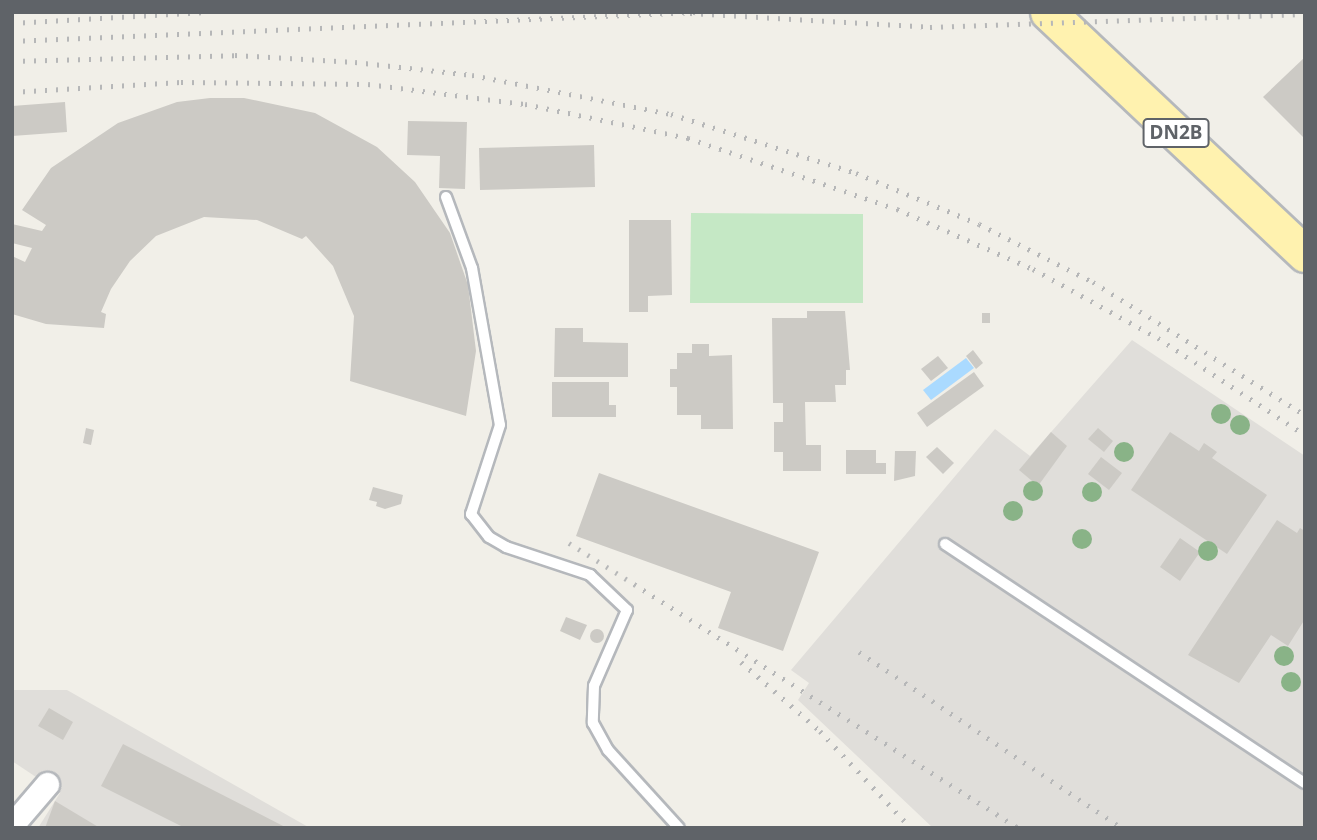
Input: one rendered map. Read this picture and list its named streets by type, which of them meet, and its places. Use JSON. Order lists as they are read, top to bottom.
{
  "streets": {
    "main road": ["DN2B"]
  }
}
